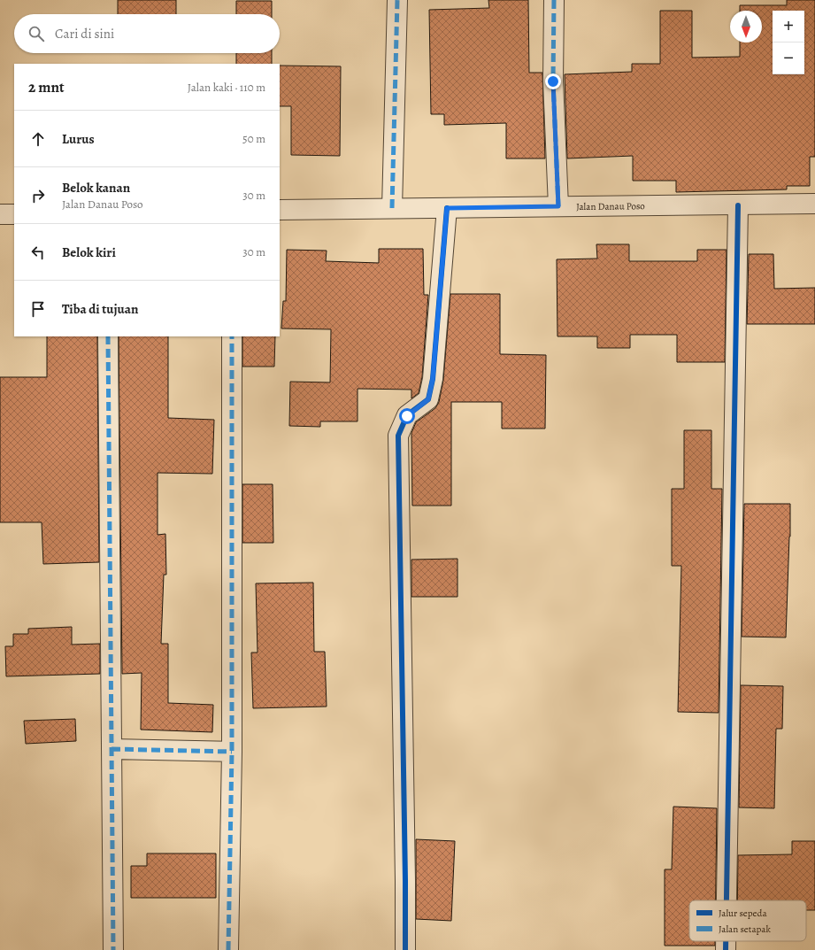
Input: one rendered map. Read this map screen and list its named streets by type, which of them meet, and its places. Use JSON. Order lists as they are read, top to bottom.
{
  "streets": {
    "street": ["Jalan Danau Poso"]
  },
  "legend": ["Jalur sepeda", "Jalan setapak"],
  "north": "bottom",
  "page": {
    "map_buttons": ["+", "−"],
    "search": "Cari di sini",
    "heading": ["2 mnt", "Jalan kaki · 110 m"],
    "list": [
      ["Lurus", "50 m"],
      ["Belok kanan", "Jalan Danau Poso", "30 m"],
      ["Belok kiri", "30 m"],
      "Tiba di tujuan"
    ]
  }
}
